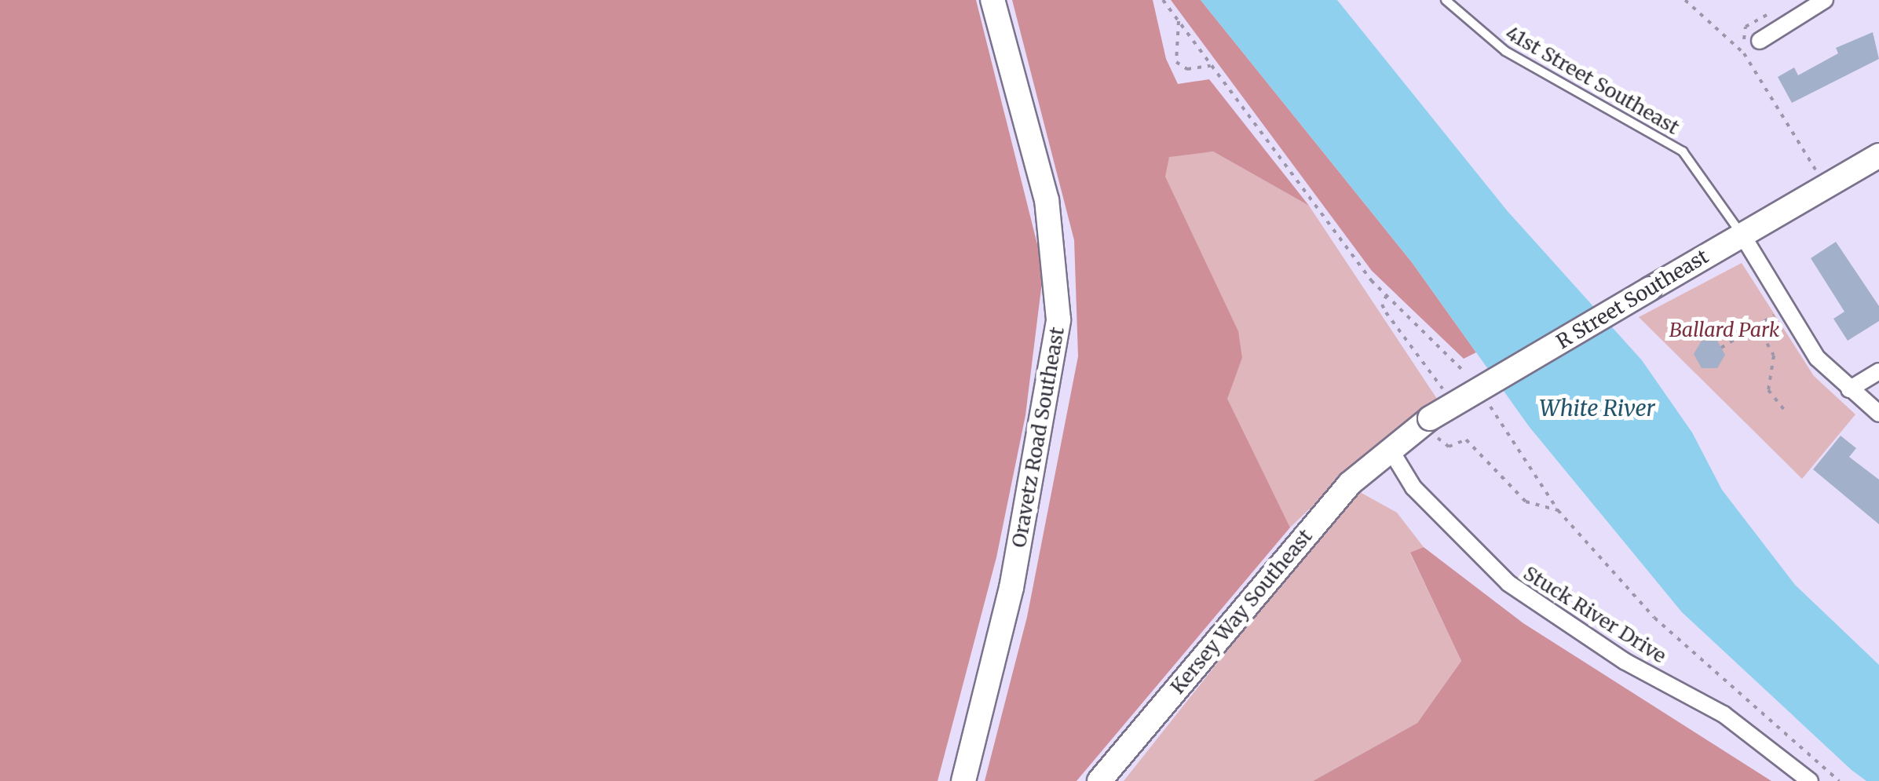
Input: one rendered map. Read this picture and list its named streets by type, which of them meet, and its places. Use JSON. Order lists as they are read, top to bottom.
{
  "streets": {
    "street": [
      "R Street Southeast",
      "Oravetz Road Southeast",
      "Kersey Way Southeast",
      "Stuck River Drive"
    ],
    "lane": ["41st Street Southeast"]
  },
  "crossings": [
    ["41st Street Southeast", "R Street Southeast"],
    ["R Street Southeast", "Kersey Way Southeast"],
    ["R Street Southeast", "Stuck River Drive"],
    ["Kersey Way Southeast", "Stuck River Drive"]
  ],
  "water": ["White River"],
  "parks": ["Ballard Park"]
}
